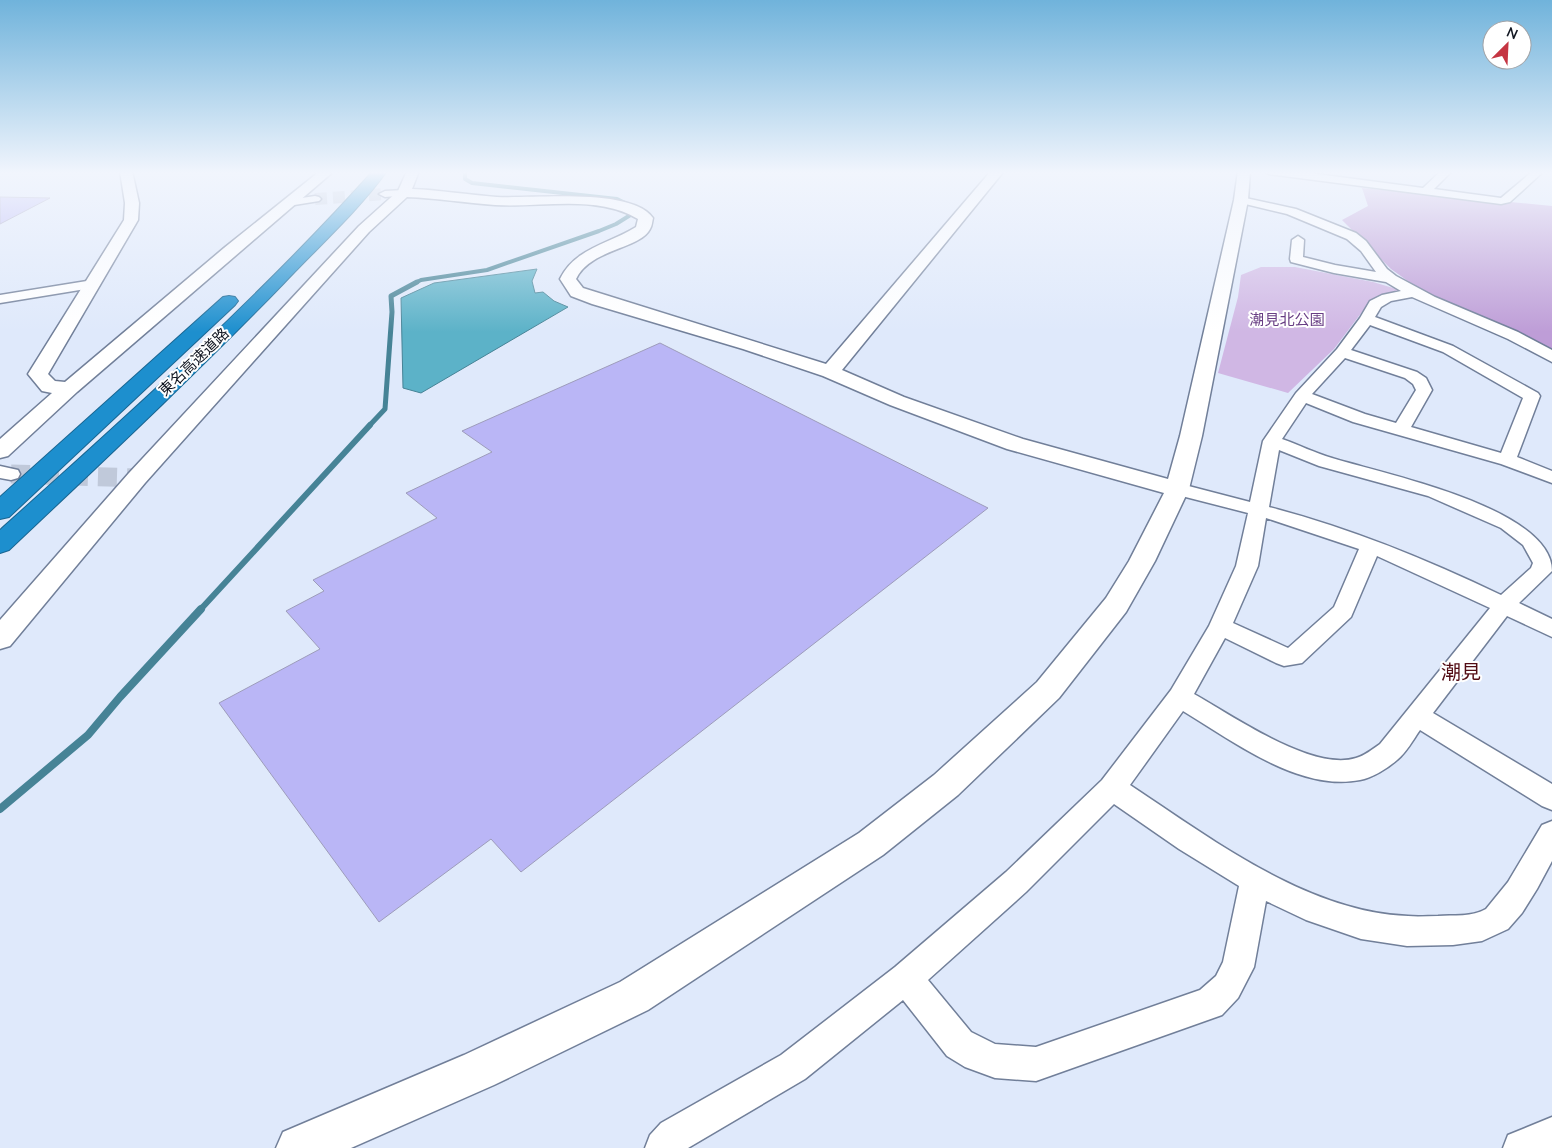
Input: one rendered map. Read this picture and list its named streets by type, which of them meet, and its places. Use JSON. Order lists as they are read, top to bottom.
{
  "streets": {
    "highway": ["東名高速道路"]
  },
  "districts": ["潮見"],
  "parks": ["潮見北公園"],
  "north": "top right"
}
